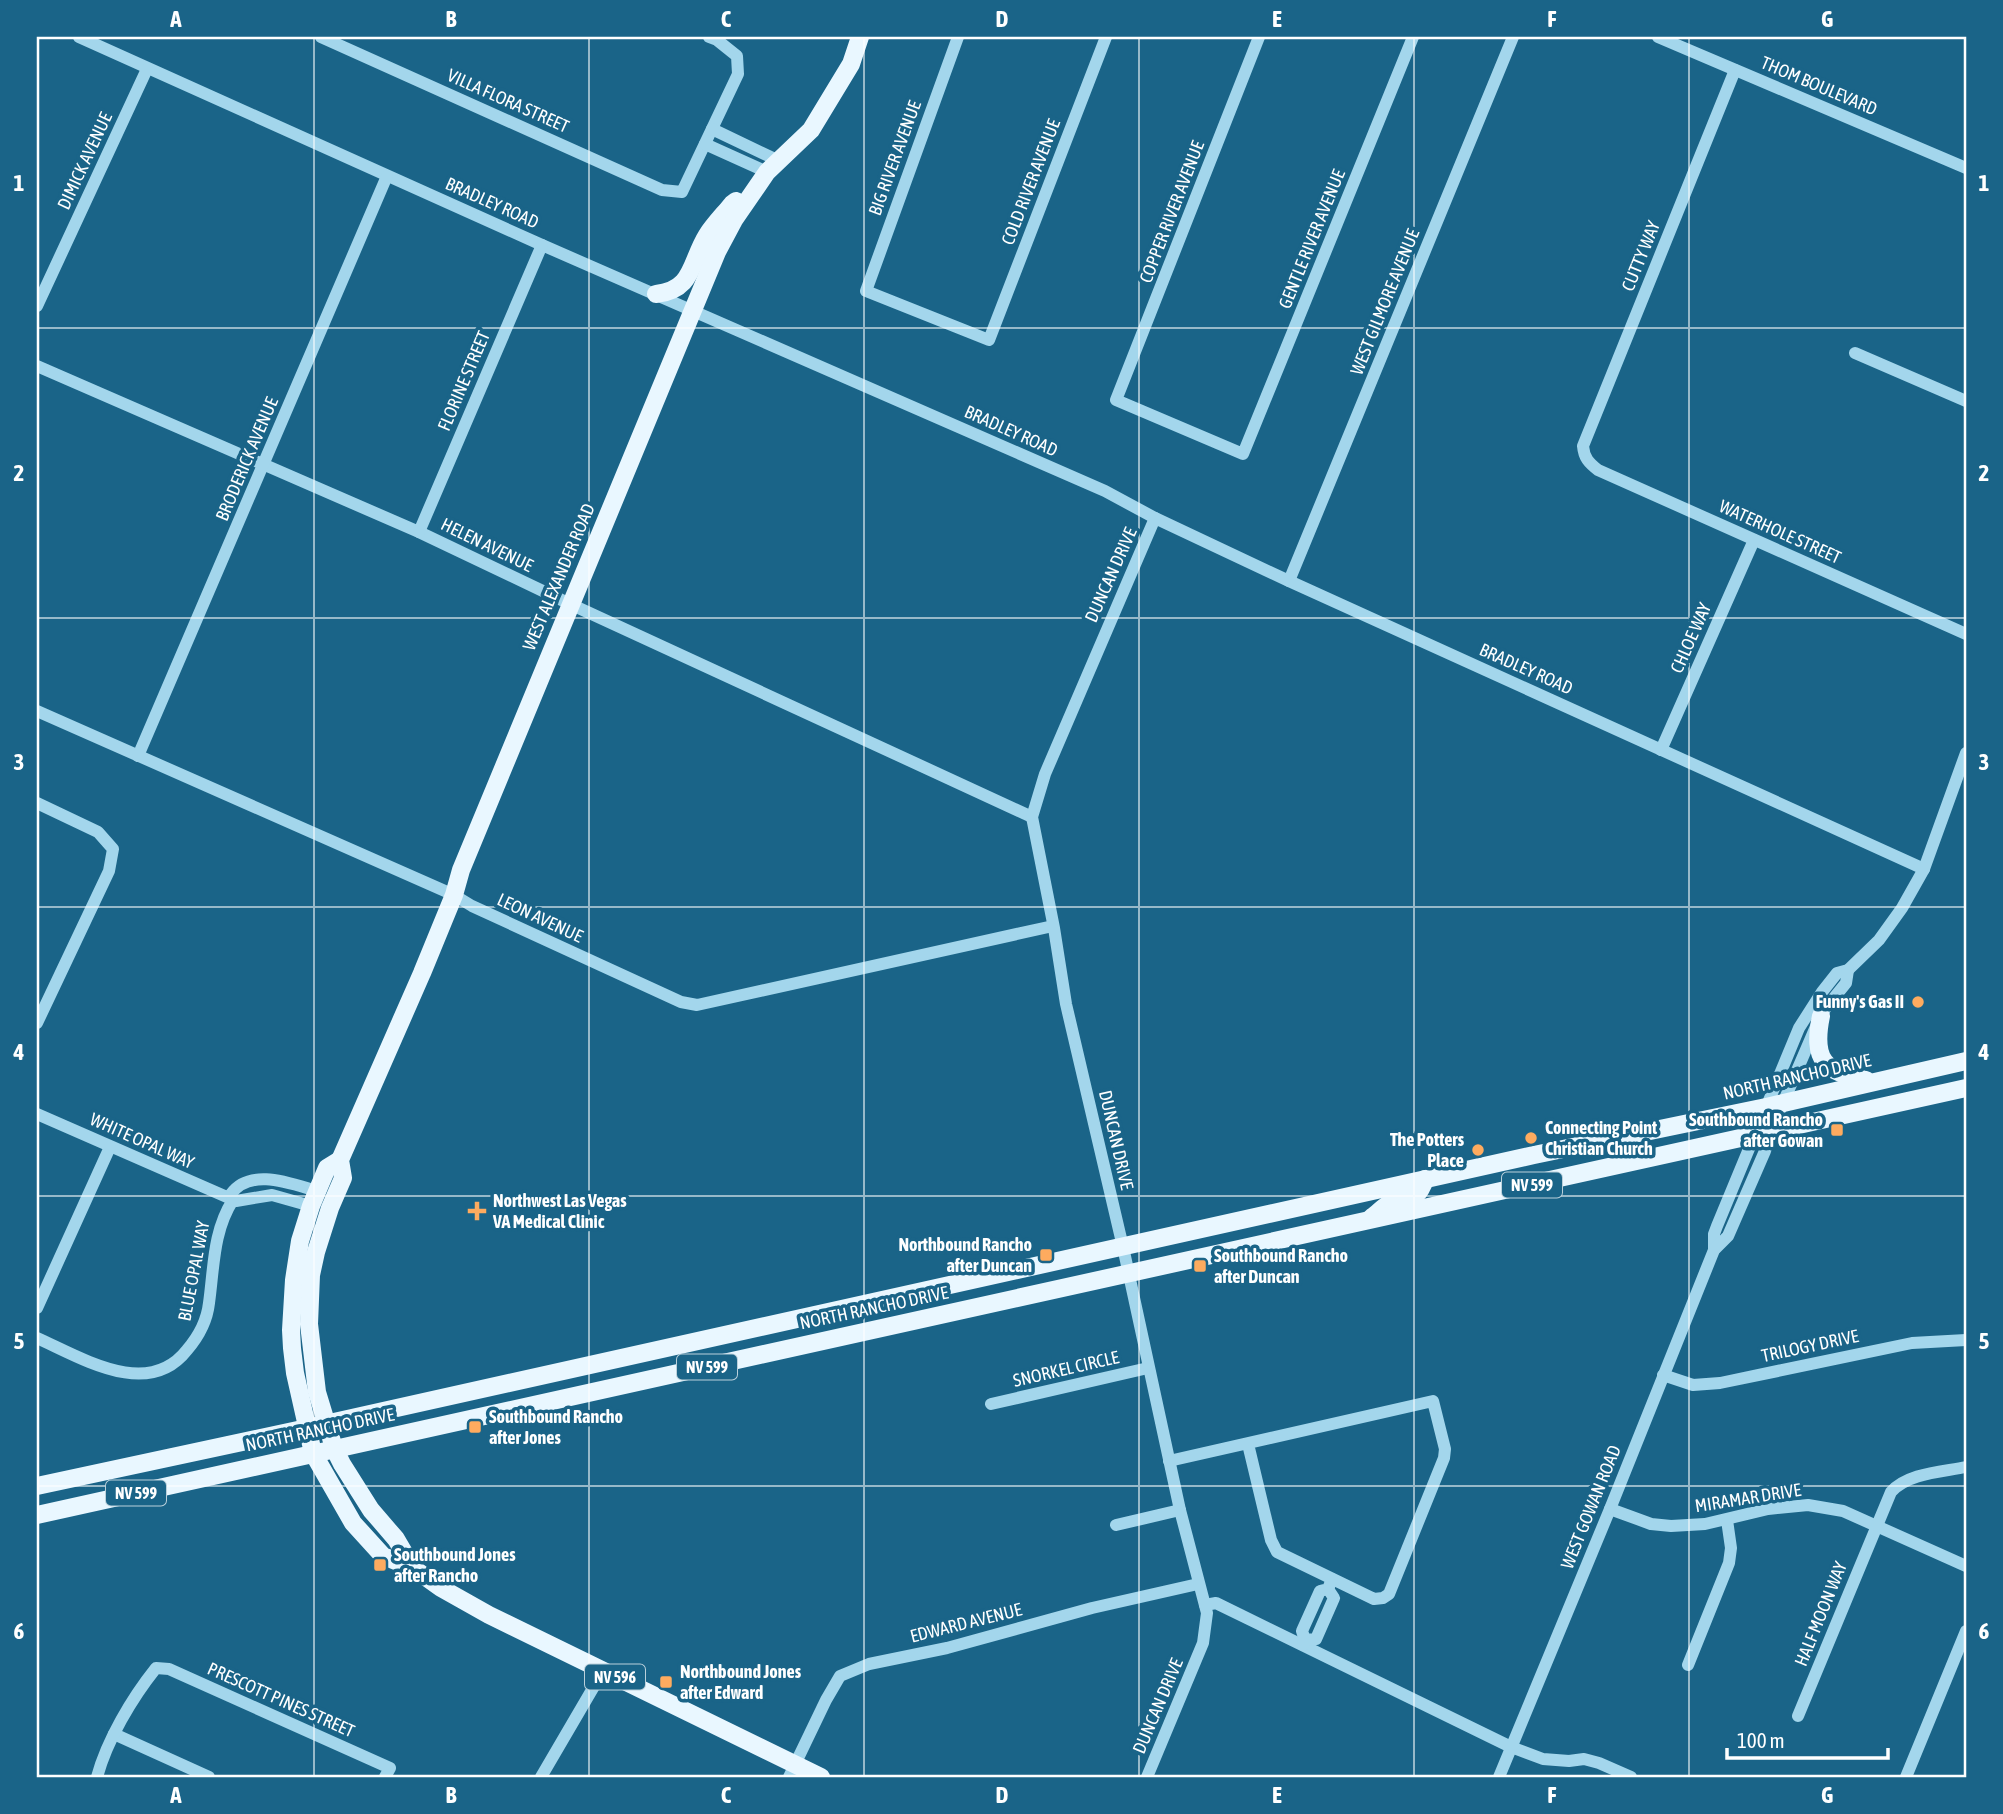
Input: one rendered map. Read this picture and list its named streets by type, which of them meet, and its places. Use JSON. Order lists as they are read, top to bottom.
{
  "streets": {
    "main road": [
      "WEST ALEXANDER ROAD",
      "NORTH RANCHO DRIVE",
      "NV 599",
      "NV 596"
    ],
    "street": [
      "THOM BOULEVARD",
      "VILLA FLORA STREET",
      "BIG RIVER AVENUE",
      "DIMICK AVENUE",
      "COLD RIVER AVENUE",
      "BRADLEY ROAD",
      "COPPER RIVER AVENUE",
      "GENTLE RIVER AVENUE",
      "CUTTY WAY",
      "WEST GILMORE AVENUE",
      "FLORINE STREET",
      "BRODERICK AVENUE",
      "WATERHOLE STREET",
      "HELEN AVENUE",
      "DUNCAN DRIVE",
      "CHLOE WAY",
      "LEON AVENUE",
      "WHITE OPAL WAY",
      "BLUE OPAL WAY",
      "TRILOGY DRIVE",
      "SNORKEL CIRCLE",
      "MIRAMAR DRIVE",
      "WEST GOWAN ROAD",
      "HALF MOON WAY",
      "EDWARD AVENUE",
      "PRESCOTT PINES STREET"
    ]
  },
  "crossings": [
    ["THOM BOULEVARD", "CUTTY WAY"],
    ["BIG RIVER AVENUE", "COLD RIVER AVENUE"],
    ["DIMICK AVENUE", "BRADLEY ROAD"],
    ["BRADLEY ROAD", "WEST GILMORE AVENUE"],
    ["BRADLEY ROAD", "FLORINE STREET"],
    ["BRADLEY ROAD", "BRODERICK AVENUE"],
    ["BRADLEY ROAD", "DUNCAN DRIVE"],
    ["BRADLEY ROAD", "WEST ALEXANDER ROAD"],
    ["BRADLEY ROAD", "CHLOE WAY"],
    ["BRADLEY ROAD", "WEST GOWAN ROAD"],
    ["COPPER RIVER AVENUE", "GENTLE RIVER AVENUE"],
    ["CUTTY WAY", "WATERHOLE STREET"],
    ["FLORINE STREET", "HELEN AVENUE"],
    ["BRODERICK AVENUE", "HELEN AVENUE"],
    ["BRODERICK AVENUE", "LEON AVENUE"],
    ["WATERHOLE STREET", "CHLOE WAY"],
    ["HELEN AVENUE", "DUNCAN DRIVE"],
    ["HELEN AVENUE", "WEST ALEXANDER ROAD"],
    ["DUNCAN DRIVE", "LEON AVENUE"],
    ["DUNCAN DRIVE", "NORTH RANCHO DRIVE"],
    ["DUNCAN DRIVE", "SNORKEL CIRCLE"],
    ["DUNCAN DRIVE", "EDWARD AVENUE"],
    ["WEST ALEXANDER ROAD", "LEON AVENUE"],
    ["WEST ALEXANDER ROAD", "NORTH RANCHO DRIVE"],
    ["WEST ALEXANDER ROAD", "BLUE OPAL WAY"],
    ["WEST ALEXANDER ROAD", "NV 596"],
    ["NORTH RANCHO DRIVE", "WEST GOWAN ROAD"],
    ["NORTH RANCHO DRIVE", "NV 596"],
    ["WHITE OPAL WAY", "BLUE OPAL WAY"],
    ["TRILOGY DRIVE", "WEST GOWAN ROAD"],
    ["MIRAMAR DRIVE", "WEST GOWAN ROAD"],
    ["MIRAMAR DRIVE", "HALF MOON WAY"],
    ["EDWARD AVENUE", "NV 596"]
  ],
  "places": {
    "other": ["Funny's Gas II", "Connecting Point Christian Church", "The Potters Place"],
    "transit": [
      "Southbound Rancho after Gowan",
      "Northbound Rancho after Duncan",
      "Southbound Rancho after Duncan",
      "Southbound Rancho after Jones",
      "Southbound Jones after Rancho",
      "Northbound Jones after Edward"
    ],
    "health": ["Northwest Las Vegas VA Medical Clinic"]
  },
  "scale_bar": "100 m",
  "grid": {
    "columns": [
      "A",
      "B",
      "C",
      "D",
      "E",
      "F",
      "G"
    ],
    "rows": [
      "1",
      "2",
      "3",
      "4",
      "5",
      "6"
    ]
  }
}
